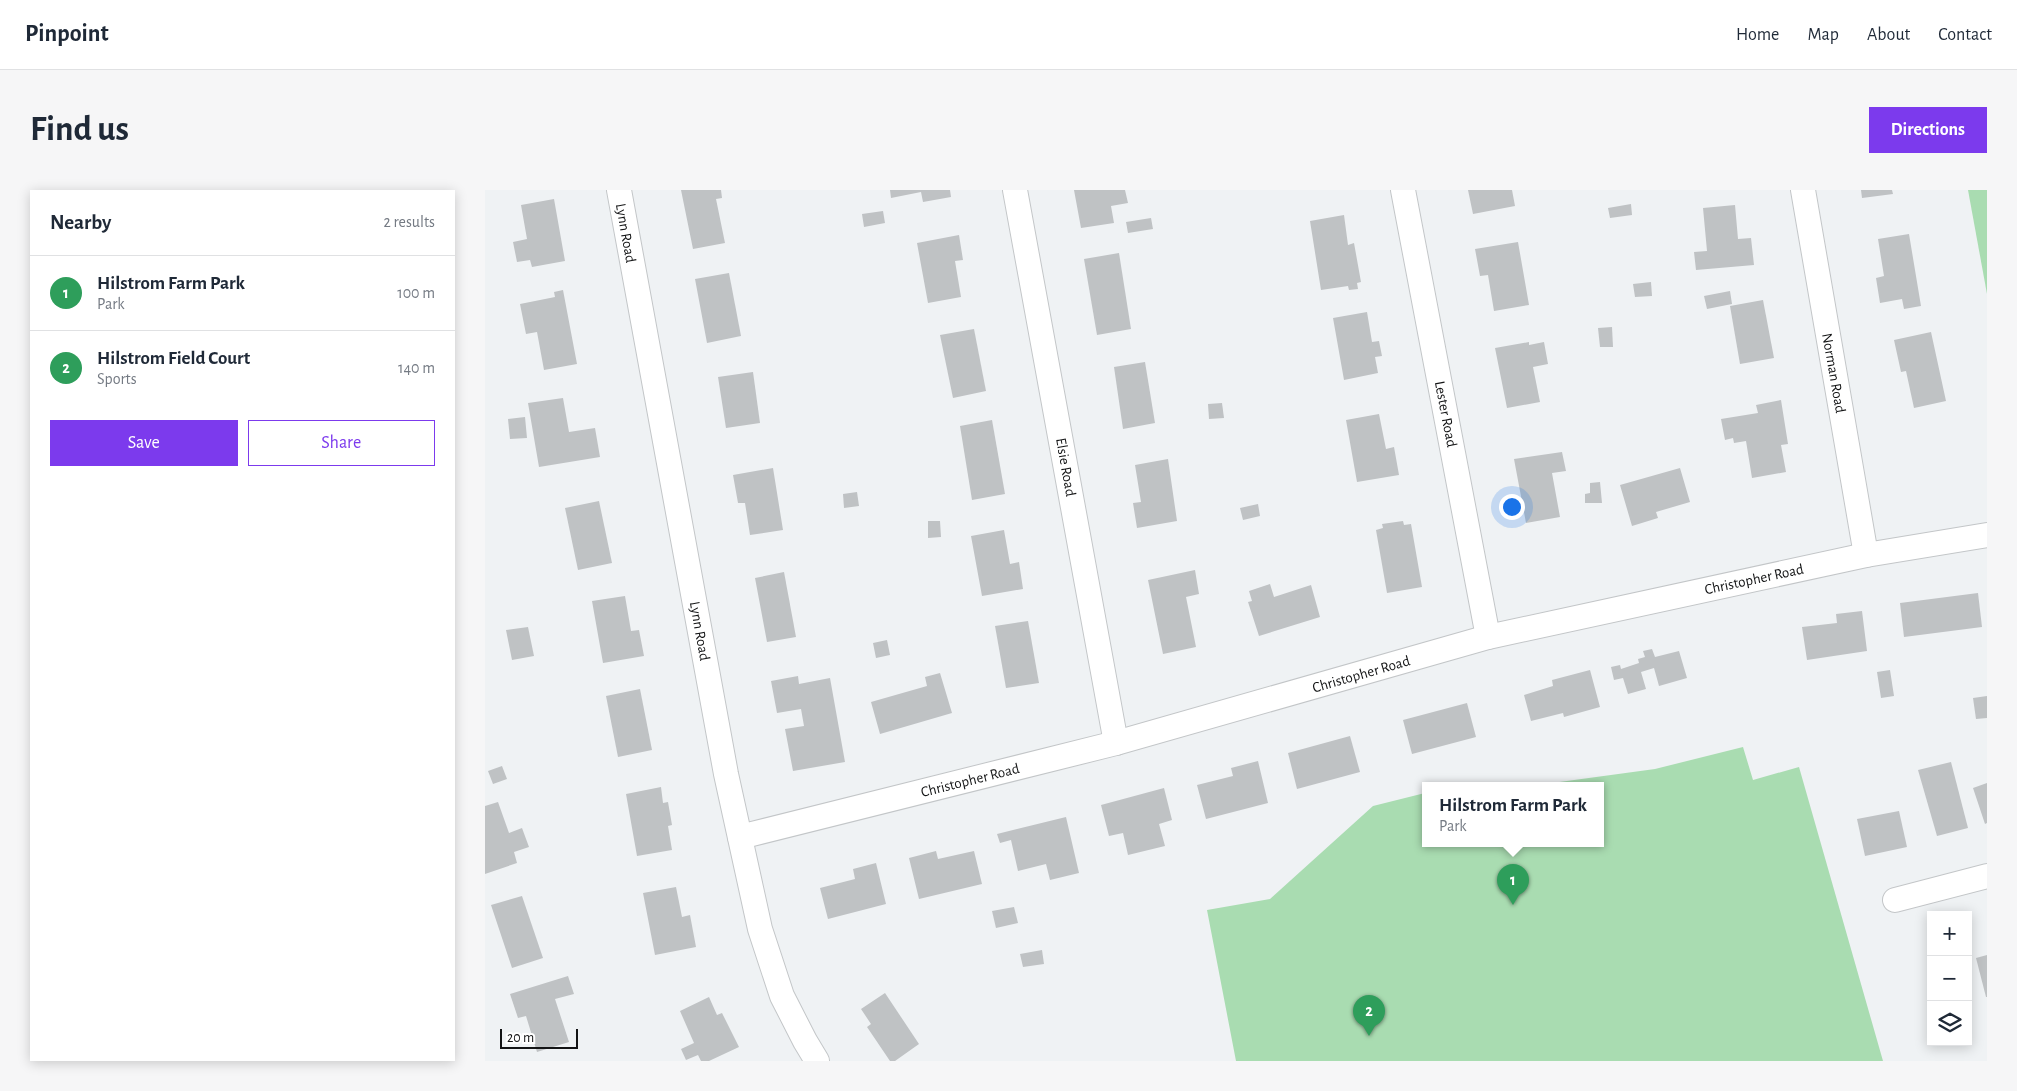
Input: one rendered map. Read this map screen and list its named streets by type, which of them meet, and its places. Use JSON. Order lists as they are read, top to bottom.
{
  "streets": {
    "street": [
      "Lynn Road",
      "Norman Road",
      "Lester Road",
      "Elsie Road",
      "Christopher Road"
    ]
  },
  "crossings": [
    ["Lynn Road", "Christopher Road"],
    ["Norman Road", "Christopher Road"],
    ["Lester Road", "Christopher Road"],
    ["Elsie Road", "Christopher Road"]
  ],
  "scale_bar": "20 m",
  "page": {
    "header": "Pinpoint",
    "nav": [
      "Home",
      "Map",
      "About",
      "Contact"
    ],
    "buttons": [
      "Directions",
      ["Save", "Share"]
    ],
    "title": "Find us",
    "heading": ["Nearby", "2 results"],
    "list": [
      {
        "mark": "1",
        "name": "Hilstrom Farm Park",
        "note": "Park",
        "value": "100 m"
      },
      {
        "mark": "2",
        "name": "Hilstrom Field Court",
        "note": "Sports",
        "value": "140 m"
      }
    ],
    "popup": ["Hilstrom Farm Park", "Park"],
    "pins": ["1", "2"],
    "map_buttons": ["+", "−"],
    "scale": "20 m"
  }
}
